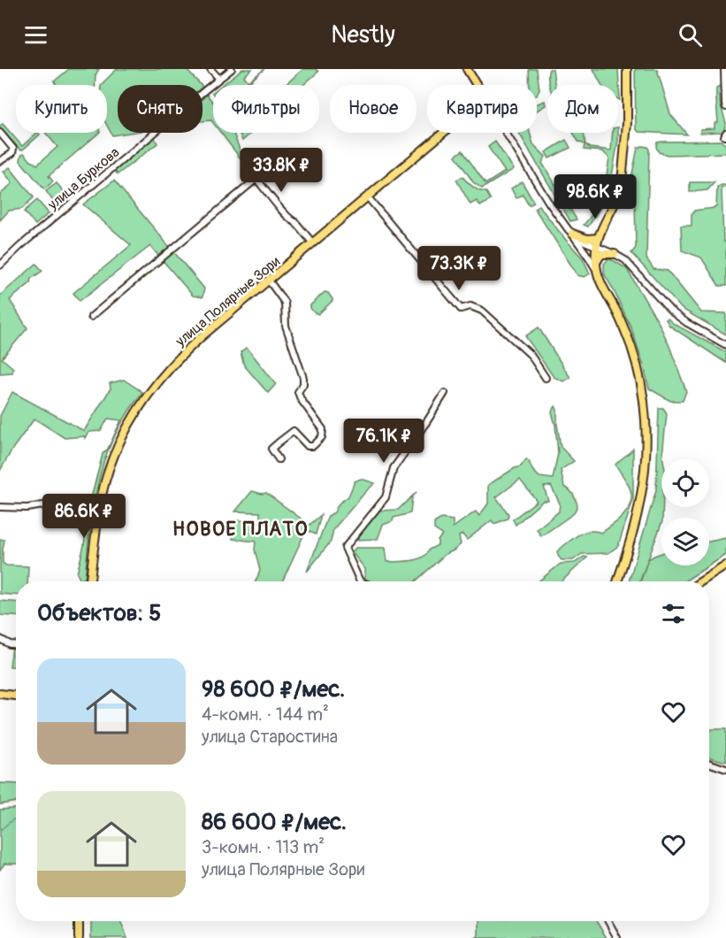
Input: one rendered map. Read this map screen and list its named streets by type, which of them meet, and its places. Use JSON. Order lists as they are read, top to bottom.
{
  "streets": {
    "main road": ["улица Полярные Зори"],
    "street": ["улица Буркова"]
  },
  "districts": ["НОВОЕ ПЛАТО"],
  "page": {
    "header": "Nestly",
    "chip": [
      "Купить",
      "Снять",
      "Фильтры",
      "Новое",
      "Квартира",
      "Дом"
    ],
    "price": [
      "33.8K ₽",
      "98.6K ₽",
      "73.3K ₽",
      "76.1K ₽",
      "86.6K ₽"
    ],
    "heading": "Объектов: 5",
    "list": [
      {
        "name": "98 600 ₽/мес.",
        "note": "4-комн. · 144 m² · улица Старостина"
      },
      {
        "name": "86 600 ₽/мес.",
        "note": "3-комн. · 113 m² · улица Полярные Зори"
      }
    ]
  }
}
